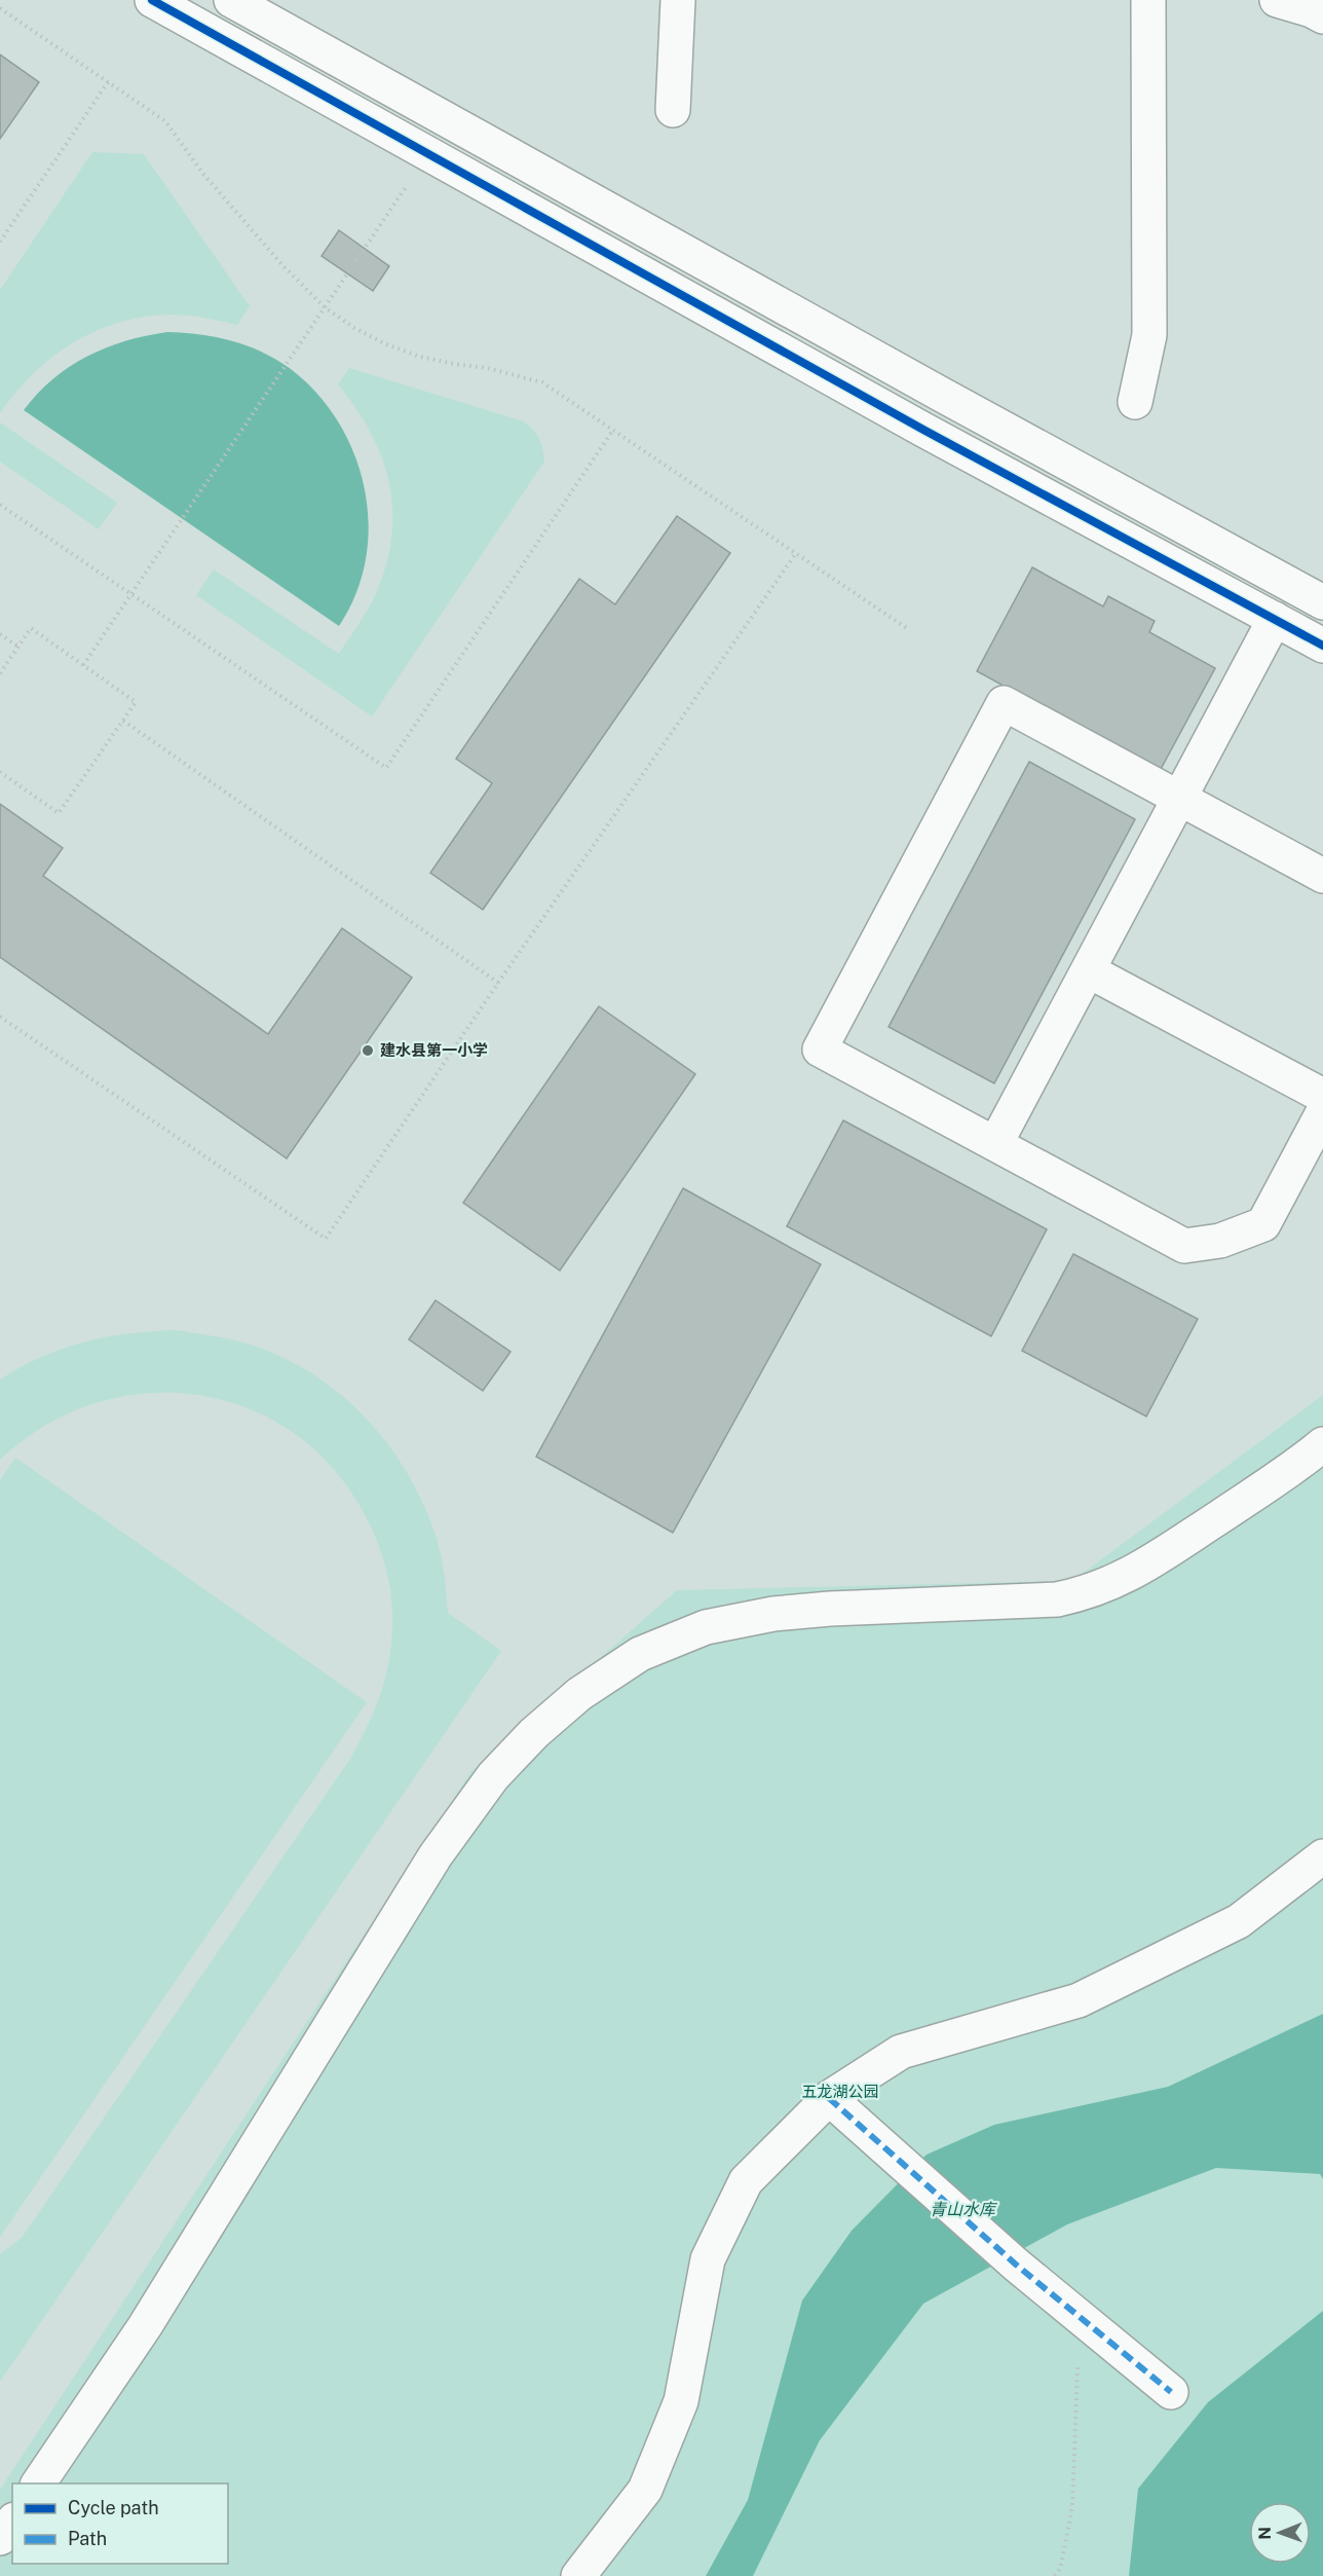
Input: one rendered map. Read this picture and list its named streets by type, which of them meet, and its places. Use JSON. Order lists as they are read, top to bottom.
{
  "water": ["青山水库"],
  "parks": ["五龙湖公园"],
  "places": ["建水县第一小学"],
  "legend": ["Cycle path", "Path"],
  "north": "left"
}
